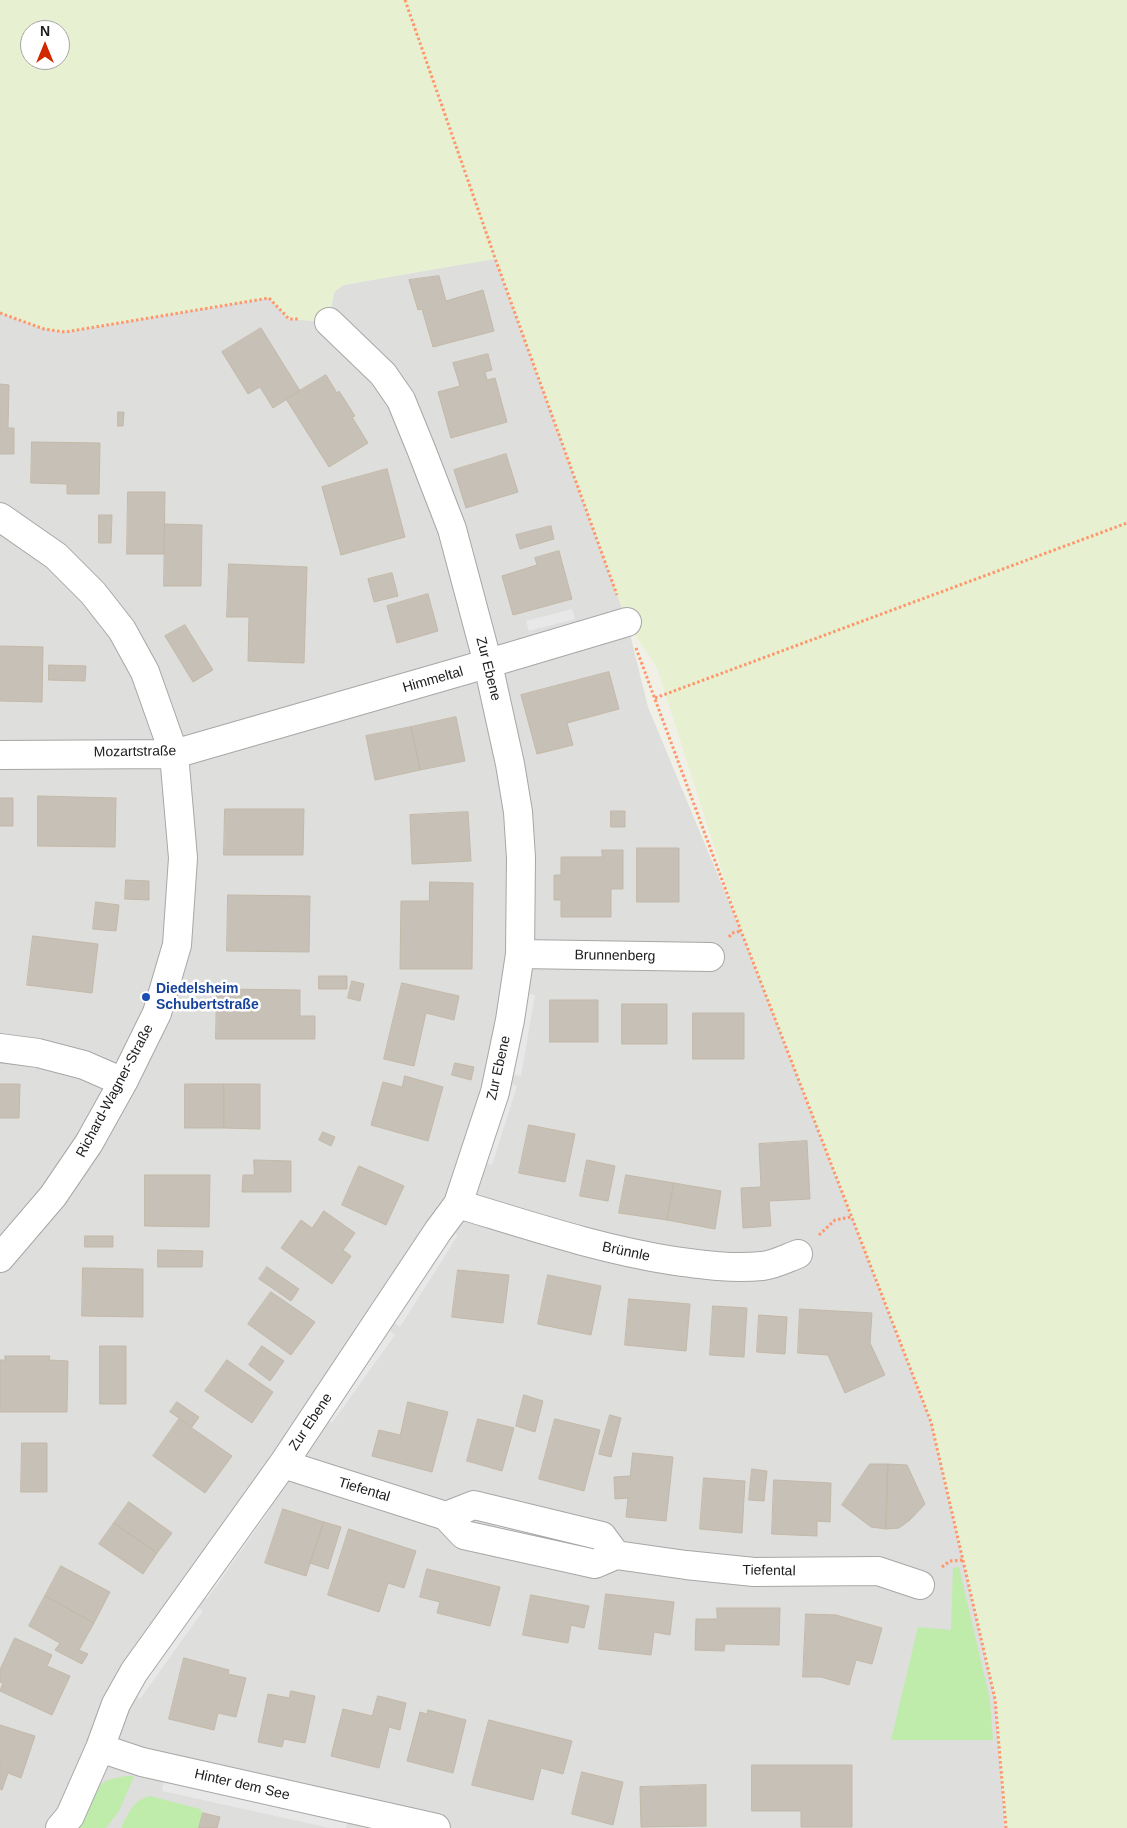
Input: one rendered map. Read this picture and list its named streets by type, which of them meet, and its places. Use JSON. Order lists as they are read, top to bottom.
{
  "streets": {
    "street": [
      "Zur Ebene",
      "Himmeltal",
      "Mozartstraße",
      "Brunnenberg",
      "Richard-Wagner-Straße",
      "Brünnle",
      "Tiefental",
      "Hinter dem See"
    ]
  },
  "crossings": [
    ["Zur Ebene", "Himmeltal"],
    ["Zur Ebene", "Brunnenberg"],
    ["Zur Ebene", "Brünnle"],
    ["Zur Ebene", "Tiefental"],
    ["Zur Ebene", "Hinter dem See"],
    ["Himmeltal", "Mozartstraße"],
    ["Mozartstraße", "Richard-Wagner-Straße"]
  ],
  "places": ["Diedelsheim Schubertstraße"],
  "north": "top"
}
